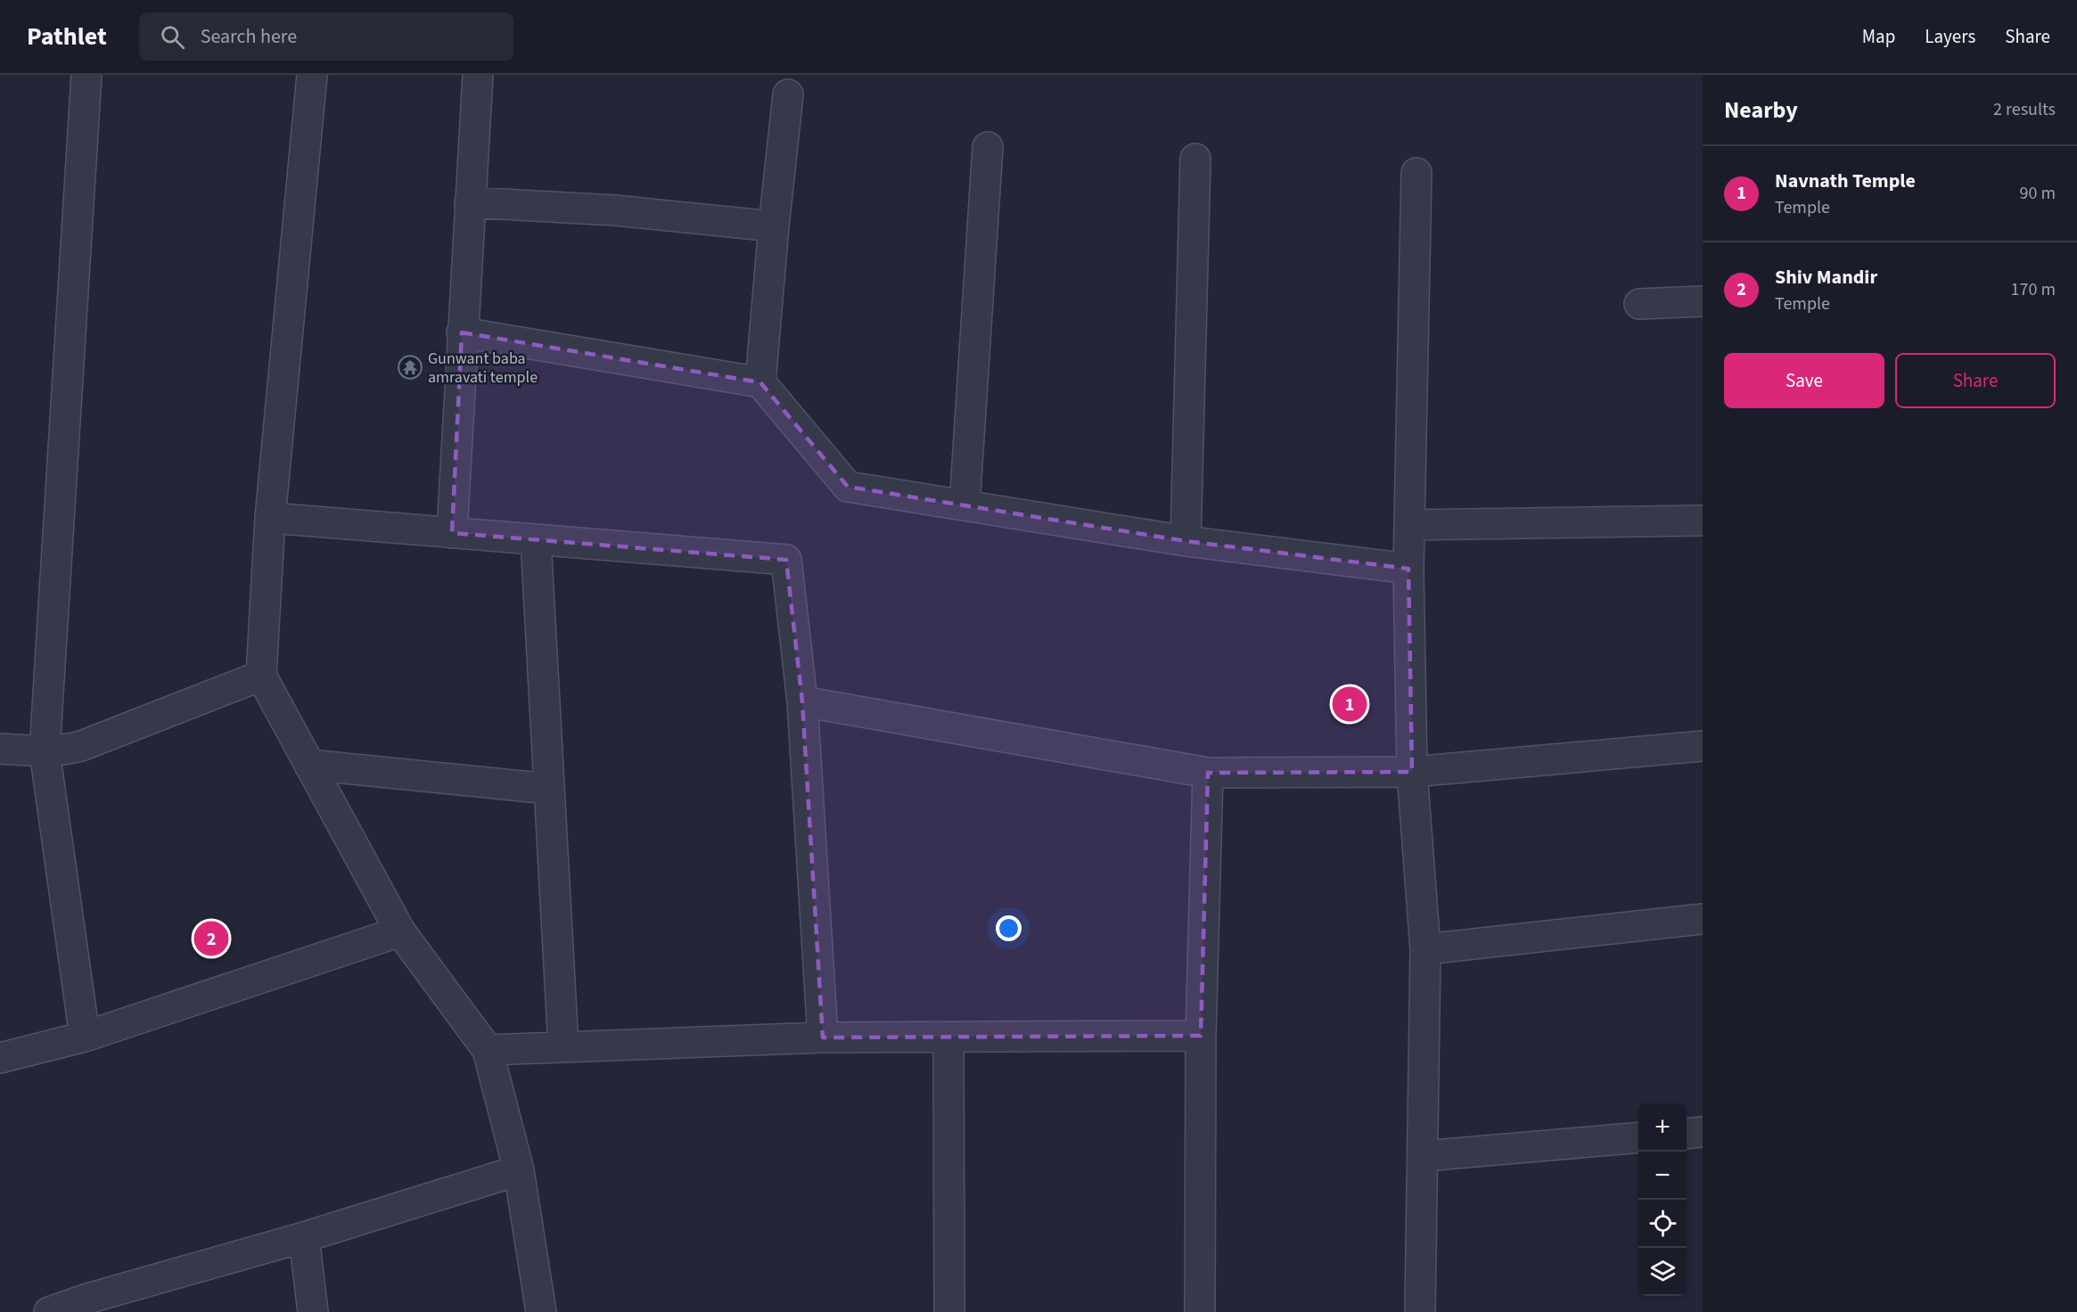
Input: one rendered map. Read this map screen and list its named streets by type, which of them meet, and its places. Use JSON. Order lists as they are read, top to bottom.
{
  "places": {
    "temple": ["Gunwant baba amravati temple"]
  },
  "page": {
    "header": "Pathlet",
    "search": "Search here",
    "nav": ["Map", "Layers", "Share"],
    "heading": ["Nearby", "2 results"],
    "list": [
      {
        "mark": "1",
        "name": "Navnath Temple",
        "note": "Temple",
        "value": "90 m"
      },
      {
        "mark": "2",
        "name": "Shiv Mandir",
        "note": "Temple",
        "value": "170 m"
      }
    ],
    "buttons": ["Save", "Share"],
    "pins": ["1", "2"],
    "map_buttons": ["+", "−"]
  }
}
